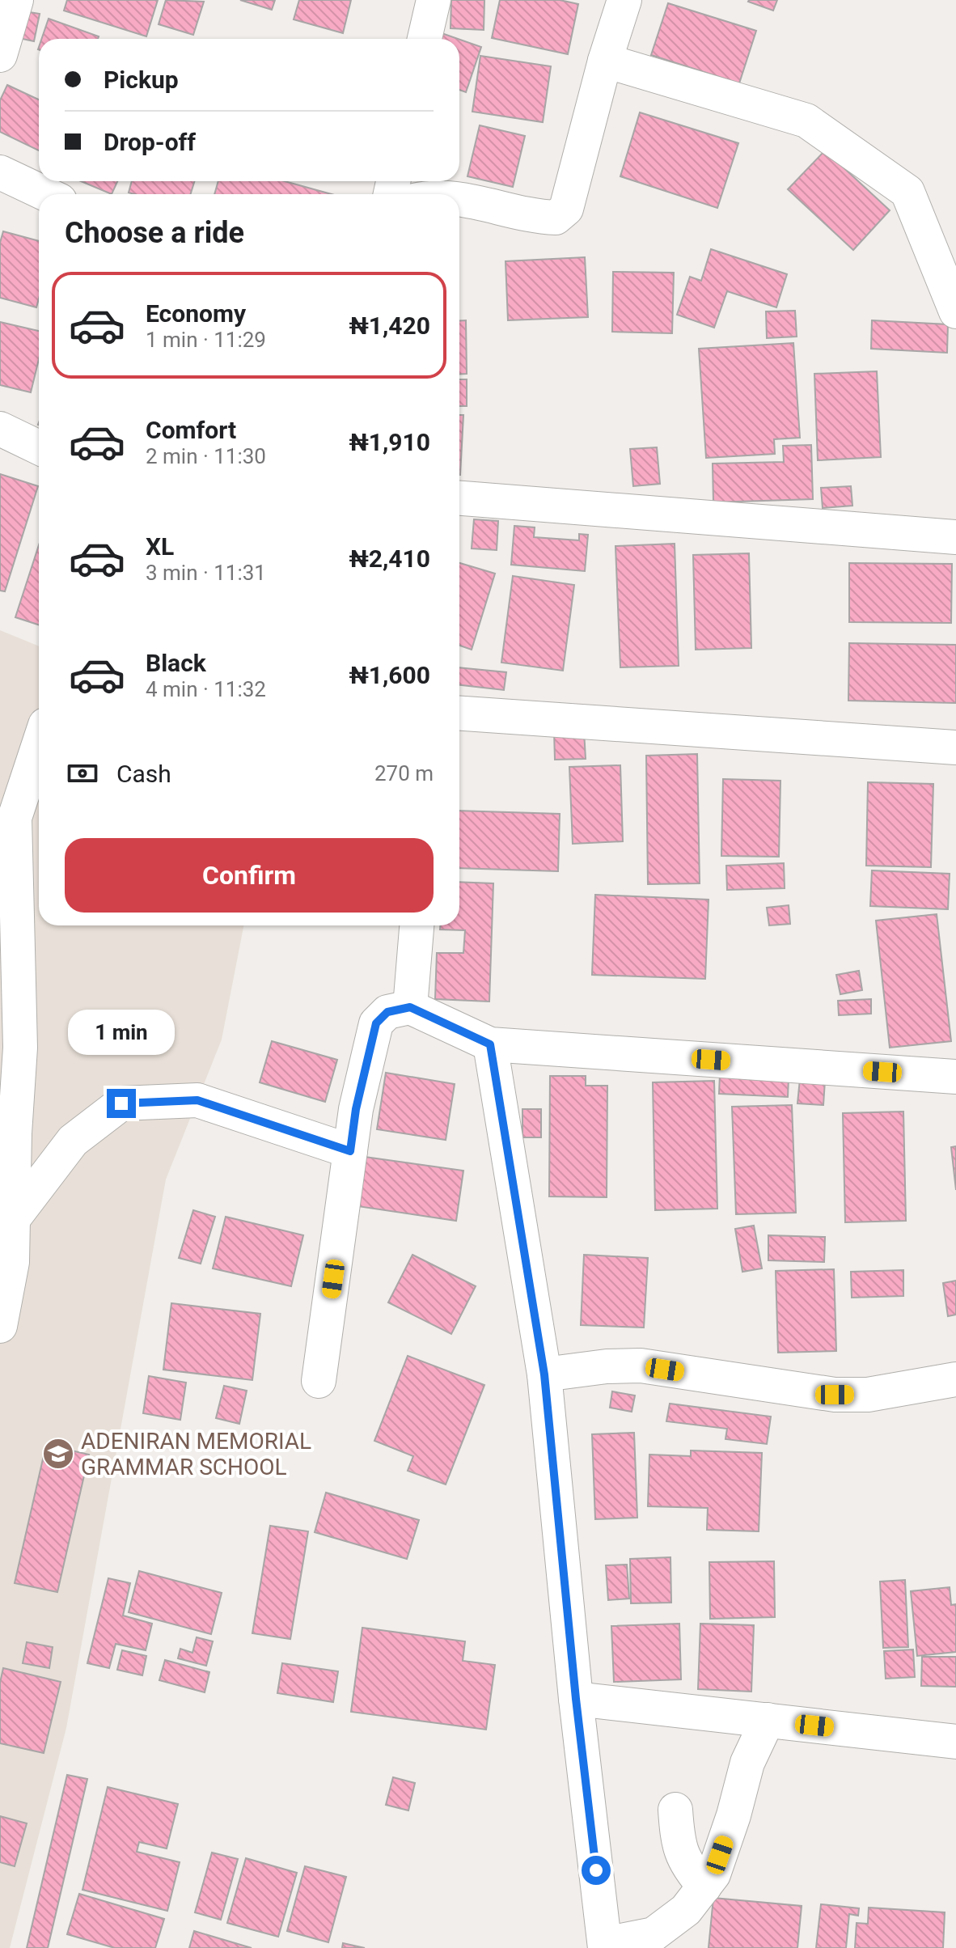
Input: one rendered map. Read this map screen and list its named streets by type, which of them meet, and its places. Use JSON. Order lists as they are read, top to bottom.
{
  "places": {
    "school or university": ["ADENIRAN MEMORIAL GRAMMAR SCHOOL"]
  },
  "page": {
    "banner": ["Pickup", "Drop-off"],
    "heading": "Choose a ride",
    "list": [
      {
        "name": "Economy",
        "note": "1 min · 11:29",
        "value": "₦1,420"
      },
      {
        "name": "Comfort",
        "note": "2 min · 11:30",
        "value": "₦1,910"
      },
      {
        "name": "XL",
        "note": "3 min · 11:31",
        "value": "₦2,410"
      },
      {
        "name": "Black",
        "note": "4 min · 11:32",
        "value": "₦1,600"
      }
    ],
    "pay": ["Cash", "270 m"],
    "buttons": "Confirm",
    "bubble": "1 min"
  }
}
